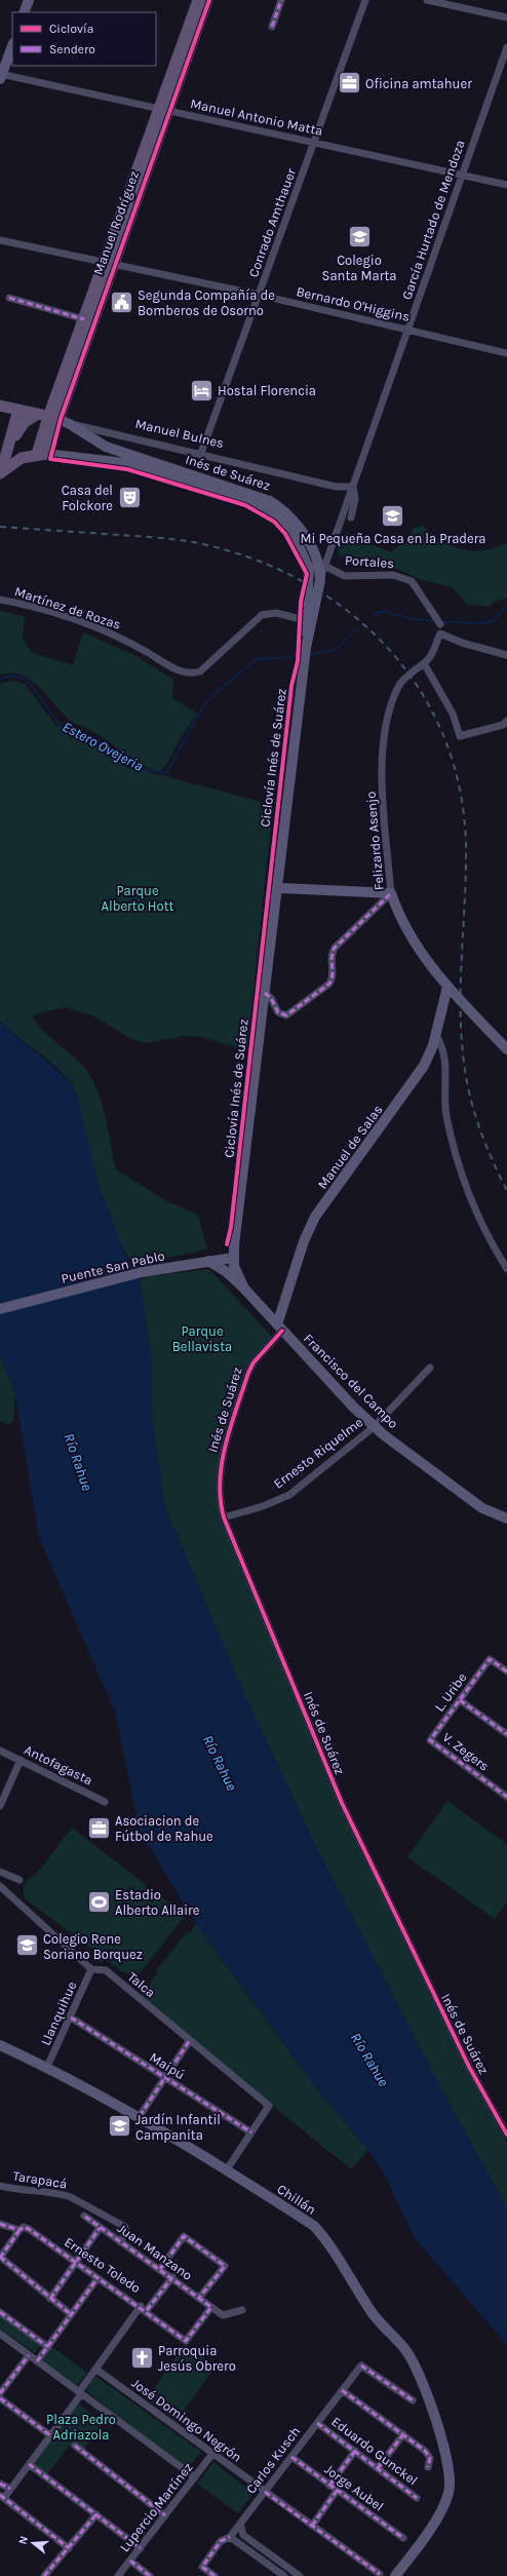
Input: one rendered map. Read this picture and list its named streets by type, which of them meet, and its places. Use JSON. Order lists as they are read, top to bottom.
{
  "streets": {
    "main road": ["Manuel Rodríguez", "Manuel Bulnes"],
    "street": [
      "Manuel Antonio Matta",
      "García Hurtado de Mendoza",
      "Conrado Amthauer",
      "Bernardo O'Higgins",
      "Inés de Suárez",
      "Portales",
      "Martínez de Rozas",
      "Felizardo Asenjo",
      "Manuel de Salas",
      "Puente San Pablo",
      "Francisco del Campo",
      "Ernesto Riquelme",
      "L. Uribe",
      "V. Zegers",
      "Antofagasta",
      "Talca",
      "Llanquihue",
      "Maipú",
      "Tarapacá",
      "Chillán",
      "Juan Manzano",
      "Ernesto Toledo",
      "José Domingo Negrón",
      "Eduardo Gunckel",
      "Carlos Kusch",
      "Jorge Aubel",
      "Lupercio Martínez"
    ],
    "cycle path": ["Ciclovía Inés de Suárez"]
  },
  "crossings": [
    ["Manuel Antonio Matta", "García Hurtado de Mendoza"],
    ["Manuel Antonio Matta", "Manuel Rodríguez"],
    ["Manuel Antonio Matta", "Conrado Amthauer"],
    ["García Hurtado de Mendoza", "Bernardo O'Higgins"],
    ["García Hurtado de Mendoza", "Manuel Bulnes"],
    ["Manuel Rodríguez", "Bernardo O'Higgins"],
    ["Manuel Rodríguez", "Manuel Bulnes"],
    ["Manuel Rodríguez", "Inés de Suárez"],
    ["Conrado Amthauer", "Bernardo O'Higgins"],
    ["Conrado Amthauer", "Manuel Bulnes"],
    ["Manuel Bulnes", "Inés de Suárez"],
    ["Inés de Suárez", "Martínez de Rozas"],
    ["Inés de Suárez", "Manuel de Salas"],
    ["Inés de Suárez", "Puente San Pablo"],
    ["Inés de Suárez", "Francisco del Campo"],
    ["Inés de Suárez", "Ernesto Riquelme"],
    ["Felizardo Asenjo", "Manuel de Salas"],
    ["Manuel de Salas", "Francisco del Campo"],
    ["Puente San Pablo", "Francisco del Campo"],
    ["Francisco del Campo", "Ernesto Riquelme"],
    ["L. Uribe", "V. Zegers"],
    ["Talca", "Llanquihue"],
    ["Talca", "Maipú"],
    ["Llanquihue", "Maipú"],
    ["Llanquihue", "Chillán"],
    ["Tarapacá", "Juan Manzano"],
    ["Juan Manzano", "Ernesto Toledo"],
    ["José Domingo Negrón", "Carlos Kusch"],
    ["José Domingo Negrón", "Lupercio Martínez"],
    ["Eduardo Gunckel", "Carlos Kusch"],
    ["Carlos Kusch", "Jorge Aubel"]
  ],
  "water": ["Estero Ovejeria", "Río Rahue"],
  "parks": ["Parque Alberto Hott", "Parque Bellavista", "Plaza Pedro Adriazola"],
  "places": {
    "office": ["Oficina amtahuer", "Asociacion de Fútbol de Rahue"],
    "school or university": [
      "Colegio Santa Marta",
      "Mi Pequeña Casa en la Pradera",
      "Colegio Rene Soriano Borquez",
      "Jardín Infantil Campanita"
    ],
    "public building": ["Segunda Compañía de Bomberos de Osorno"],
    "hotel": ["Hostal Florencia"],
    "theatre": ["Casa del Folckore"],
    "sports": ["Estadio Alberto Allaire"],
    "church": ["Parroquia Jesús Obrero"]
  },
  "legend": ["Ciclovía", "Sendero"],
  "north": "left"
}
